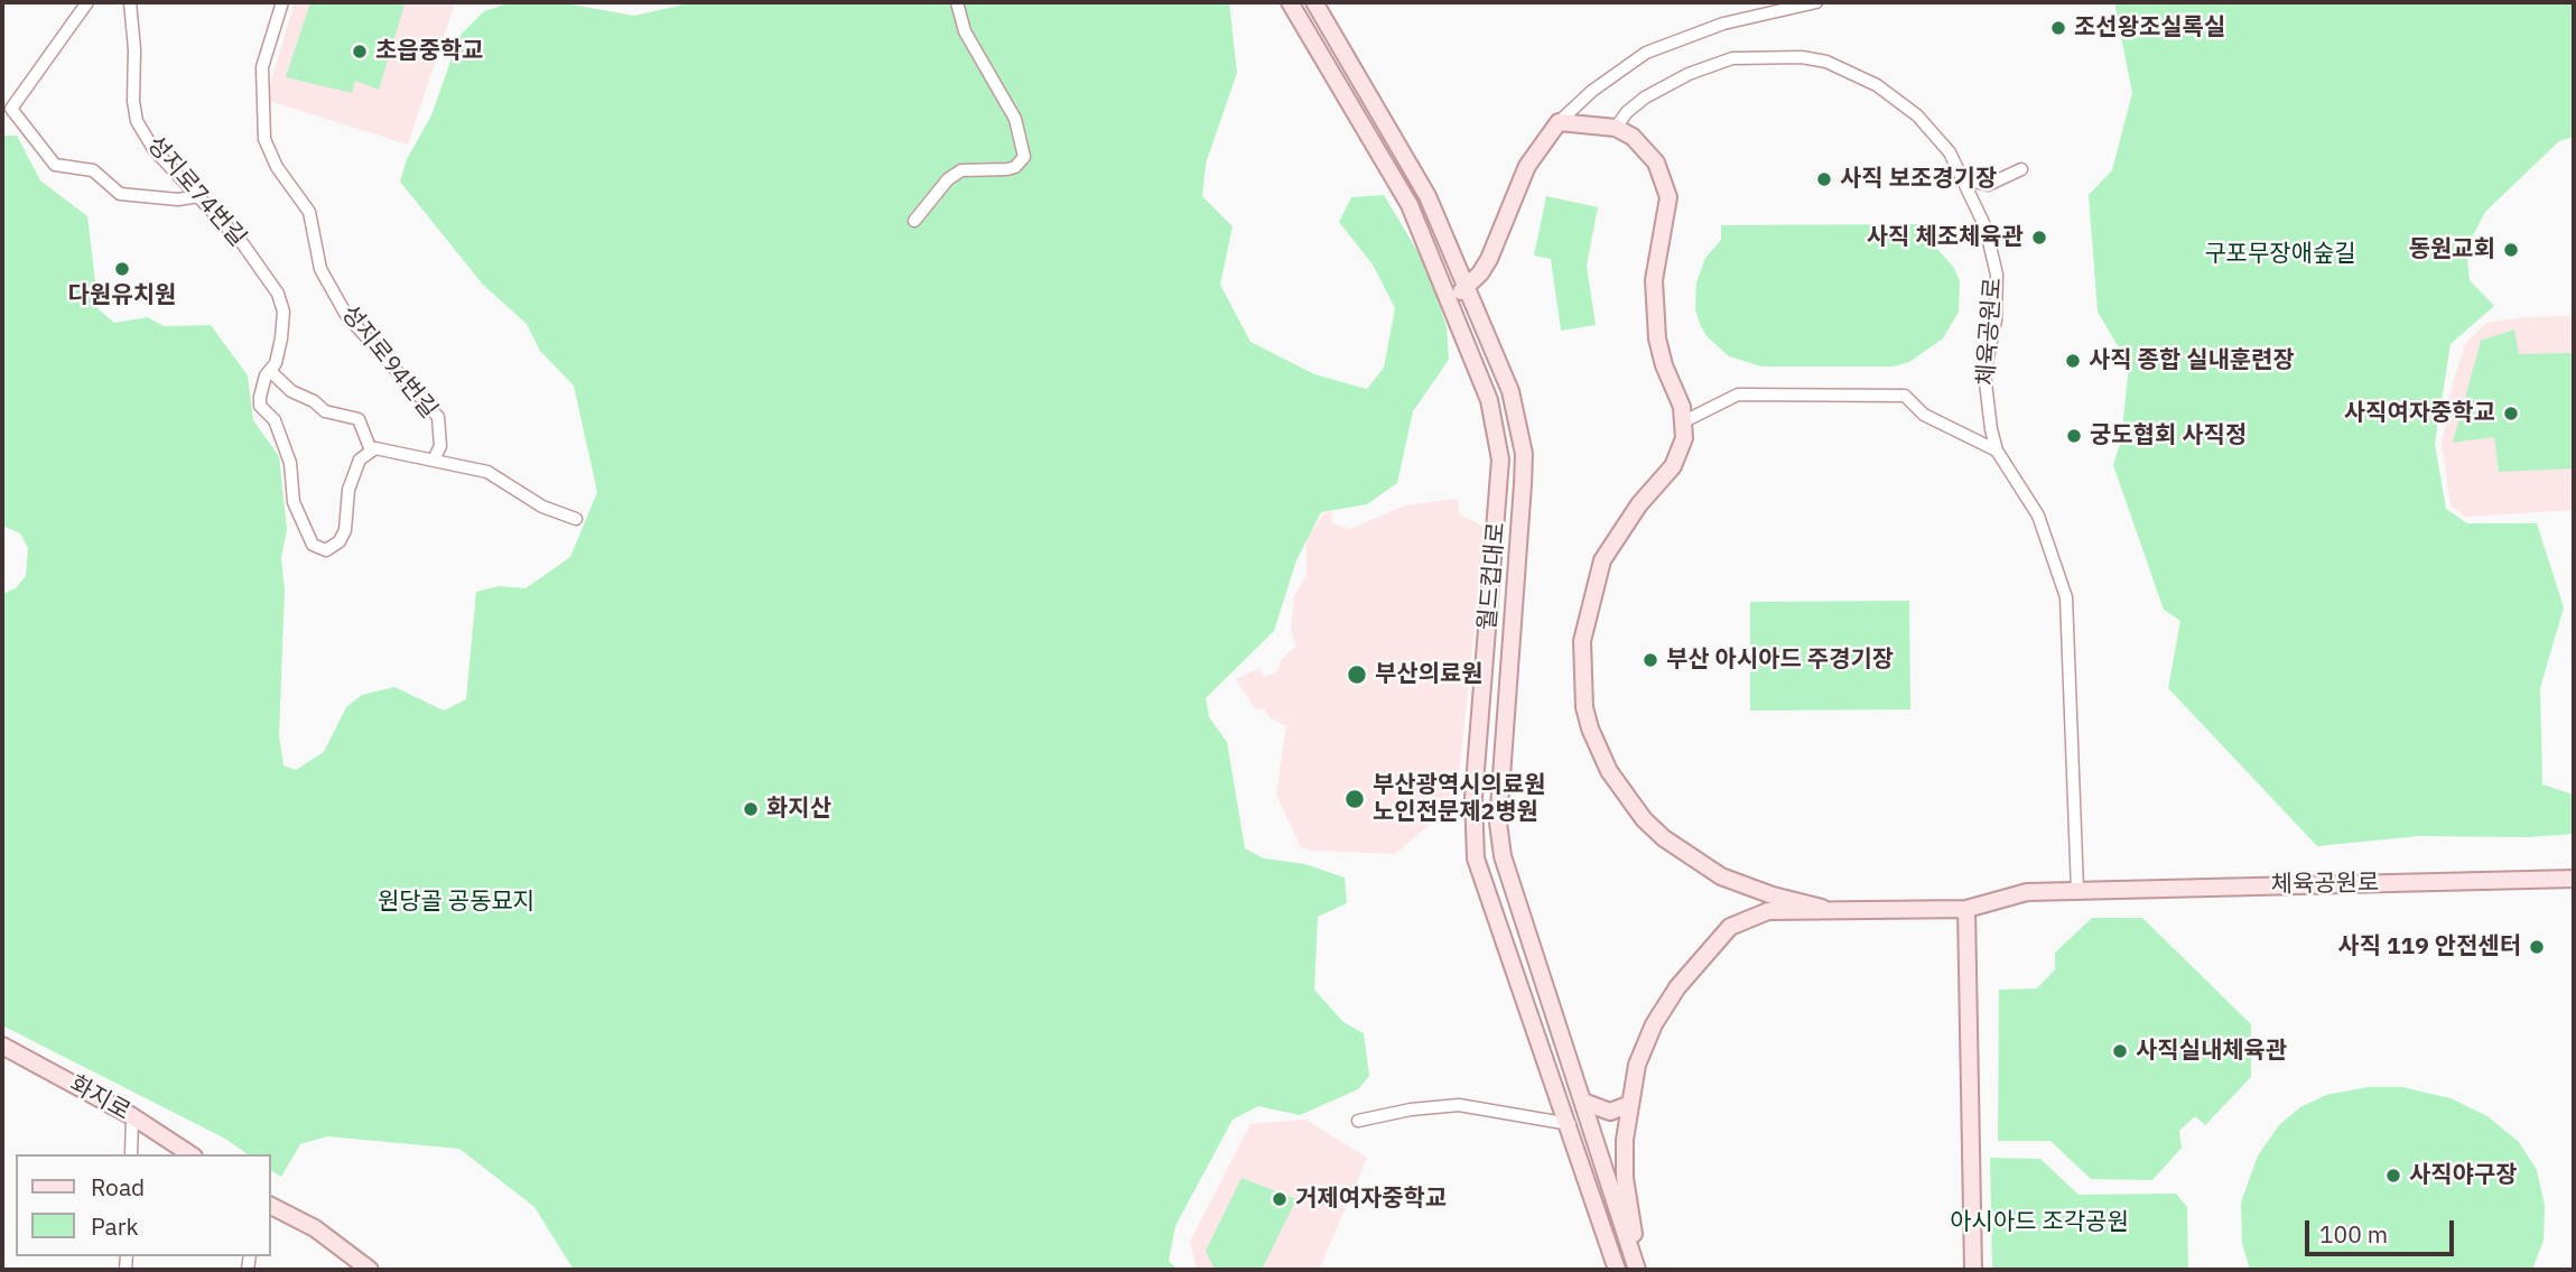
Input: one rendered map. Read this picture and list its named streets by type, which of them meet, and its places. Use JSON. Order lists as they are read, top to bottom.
{
  "streets": {
    "main road": ["체육공원로", "월드컵대로", "화지로"],
    "street": ["성지로74번길", "성지로94번길"]
  },
  "crossings": [
    ["성지로74번길", "성지로94번길"],
    ["체육공원로", "월드컵대로"]
  ],
  "parks": ["구포무장애숲길", "원당골 공동묘지", "아시아드 조각공원"],
  "places": [
    "조선왕조실록실",
    "초읍중학교",
    "사직 보조경기장",
    "사직 체조체육관",
    "동원교회",
    "다원유치원",
    "사직 종합 실내훈련장",
    "사직여자중학교",
    "궁도협회 사직정",
    "부산 아시아드 주경기장",
    "부산의료원",
    "부산광역시의료원 노인전문제2병원",
    "화지산",
    "사직 119 안전센터",
    "사직실내체육관",
    "사직야구장",
    "거제여자중학교"
  ],
  "legend": ["Road", "Park"],
  "scale_bar": "100 m"
}
